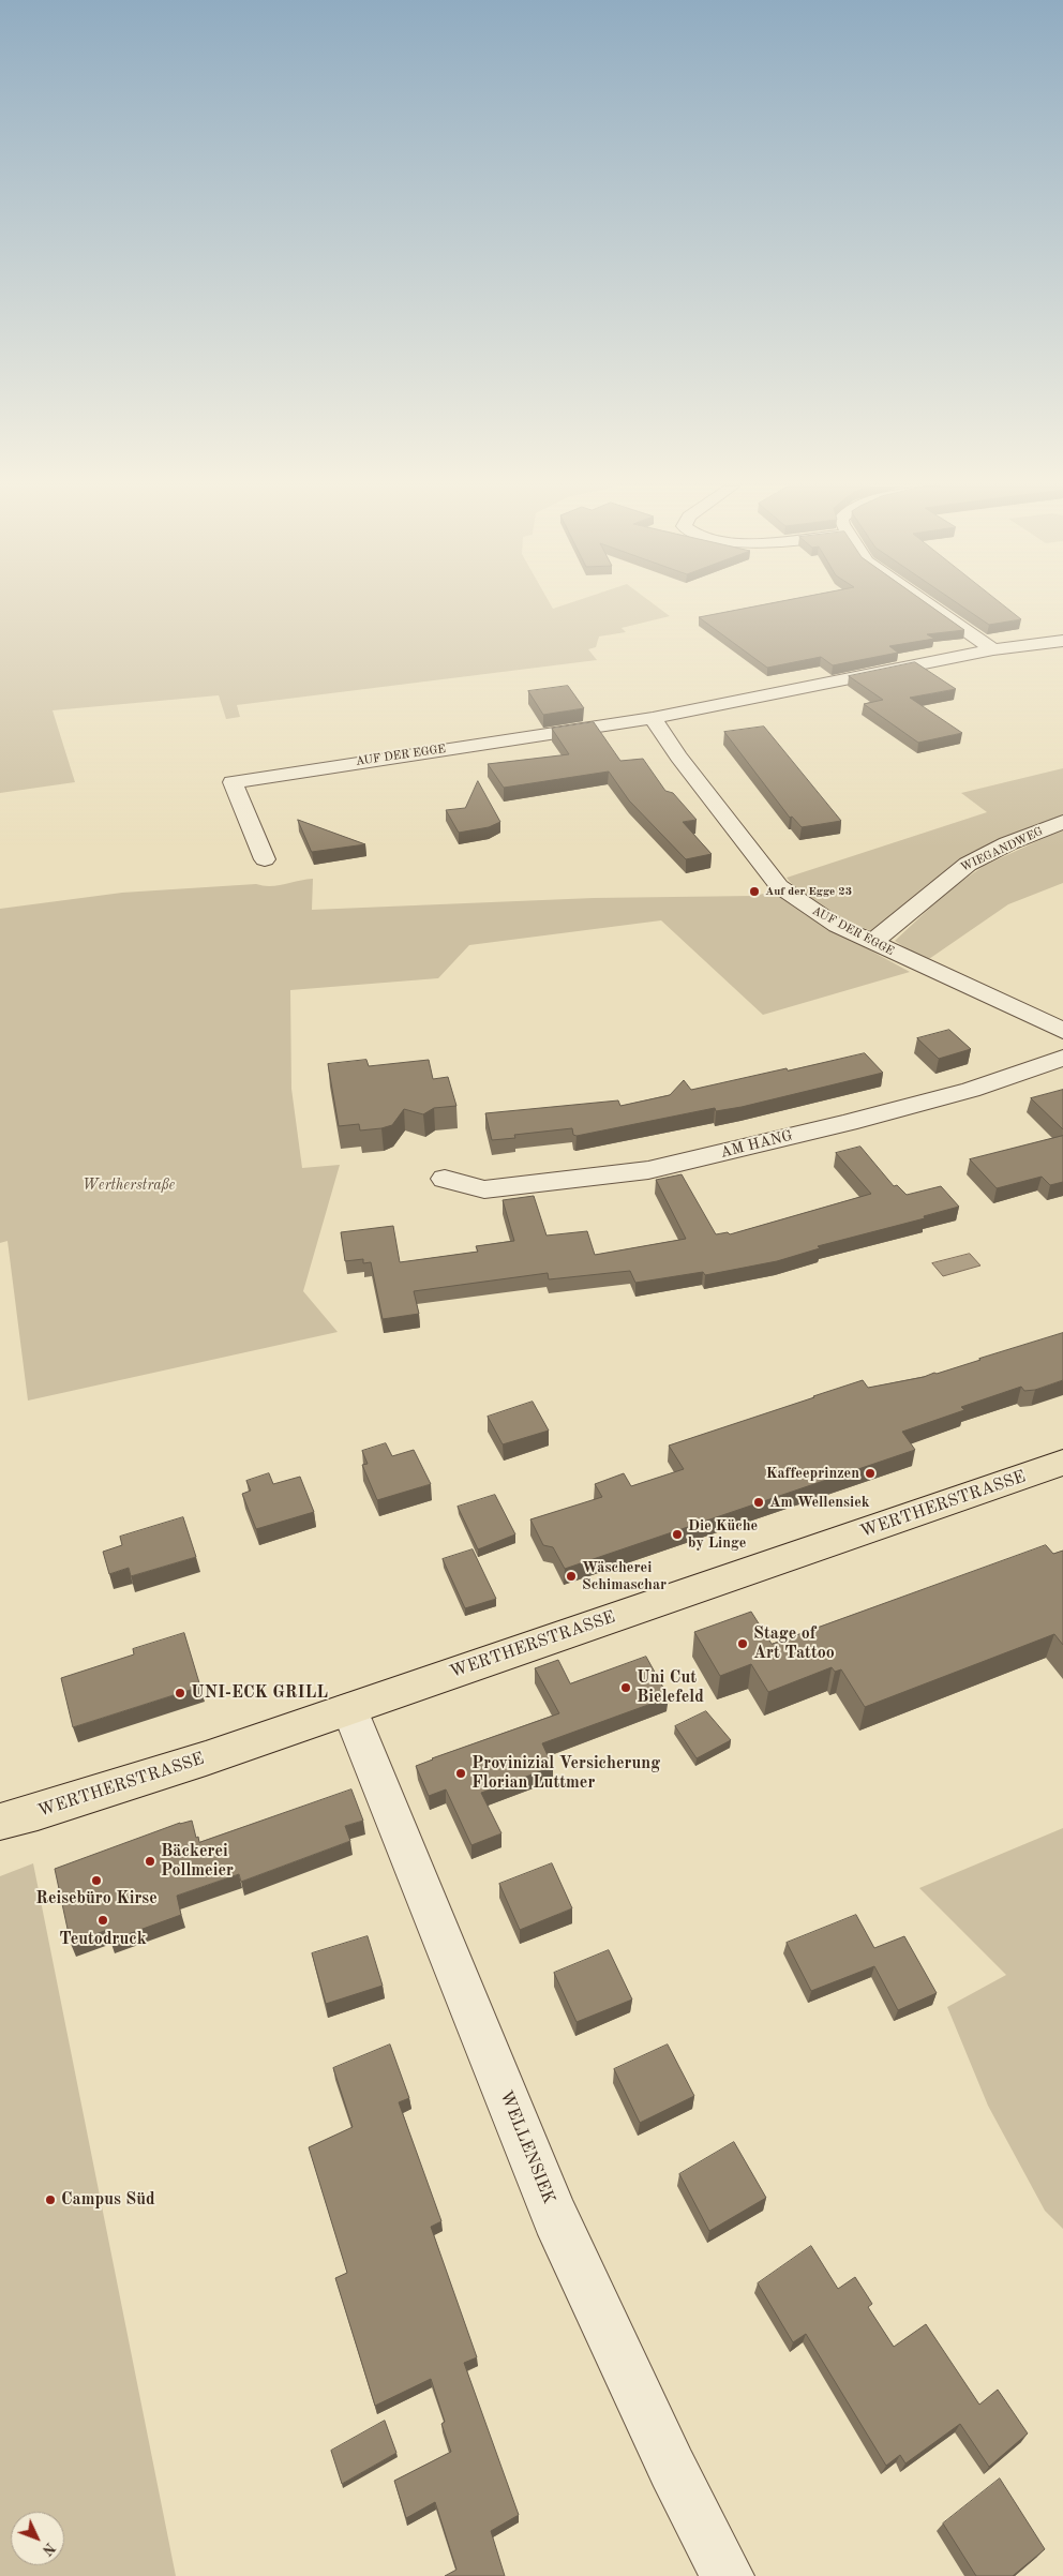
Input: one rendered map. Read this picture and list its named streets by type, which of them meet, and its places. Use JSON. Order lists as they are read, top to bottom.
{
  "streets": {
    "main road": ["WERTHERSTRASSE"],
    "street": [
      "AUF DER EGGE",
      "WIEGANDWEG",
      "AM HANG",
      "WELLENSIEK"
    ]
  },
  "crossings": [
    ["AUF DER EGGE", "WIEGANDWEG"],
    ["WERTHERSTRASSE", "WELLENSIEK"]
  ],
  "parks": ["Wertherstraße"],
  "places": [
    "Auf der Egge 23",
    "Kaffeeprinzen",
    "Am Wellensiek",
    "Die Küche by Linge",
    "Wäscherei Schimaschar",
    "Stage of Art Tattoo",
    "Uni Cut Bielefeld",
    "UNI-ECK GRILL",
    "Provinizial Versicherung Florian Luttmer",
    "Bäckerei Pollmeier",
    "Reisebüro Kirse",
    "Teutodruck",
    "Campus Süd"
  ],
  "north": "bottom right"
}
